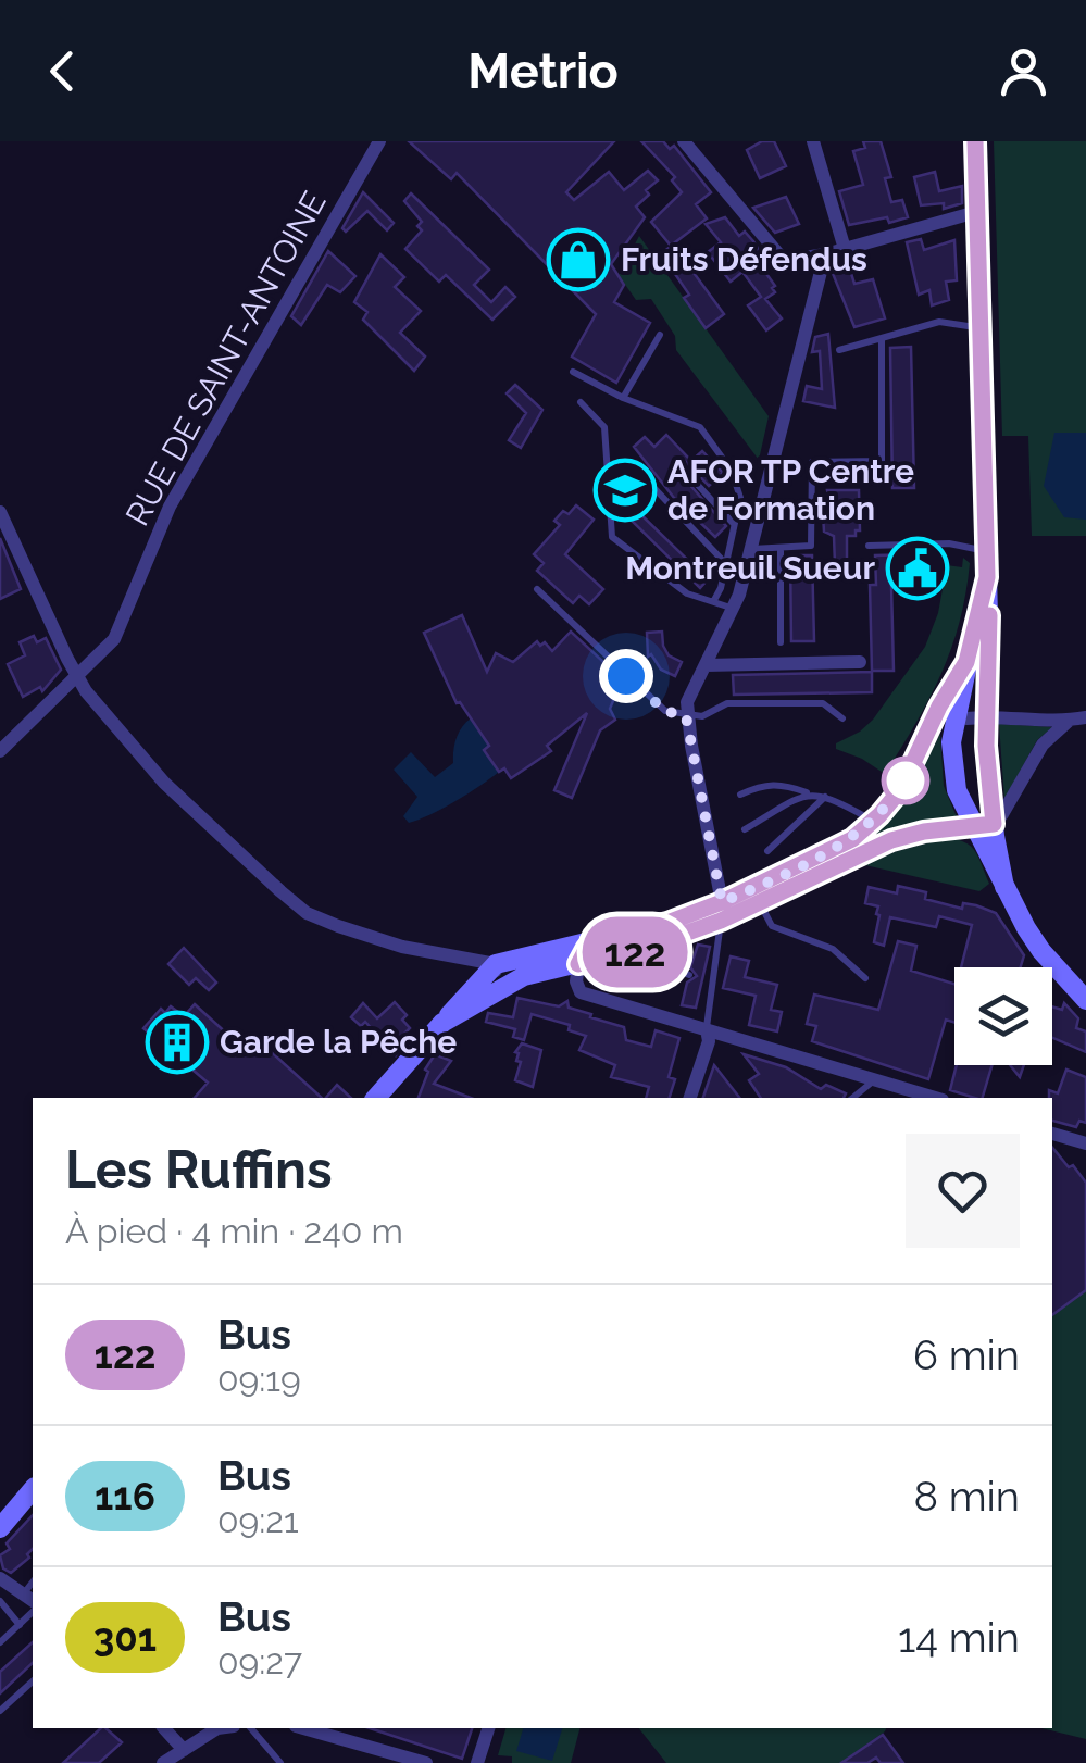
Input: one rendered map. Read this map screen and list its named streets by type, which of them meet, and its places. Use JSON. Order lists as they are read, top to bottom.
{
  "streets": {
    "street": ["RUE DE SAINT-ANTOINE"]
  },
  "places": {
    "shop": ["Fruits Défendus"],
    "school or university": ["AFOR TP Centre de Formation"],
    "public building": ["Montreuil Sueur"],
    "building": ["Garde la Pêche"]
  },
  "lines": ["bus line 122"],
  "page": {
    "header": "Metrio",
    "on_map": "122",
    "heading": ["Les Ruffins", "À pied · 4 min · 240 m"],
    "list": [
      {
        "mark": "122",
        "name": "Bus",
        "note": "09:19",
        "value": "6 min"
      },
      {
        "mark": "116",
        "name": "Bus",
        "note": "09:21",
        "value": "8 min"
      },
      {
        "mark": "301",
        "name": "Bus",
        "note": "09:27",
        "value": "14 min"
      }
    ]
  }
}
